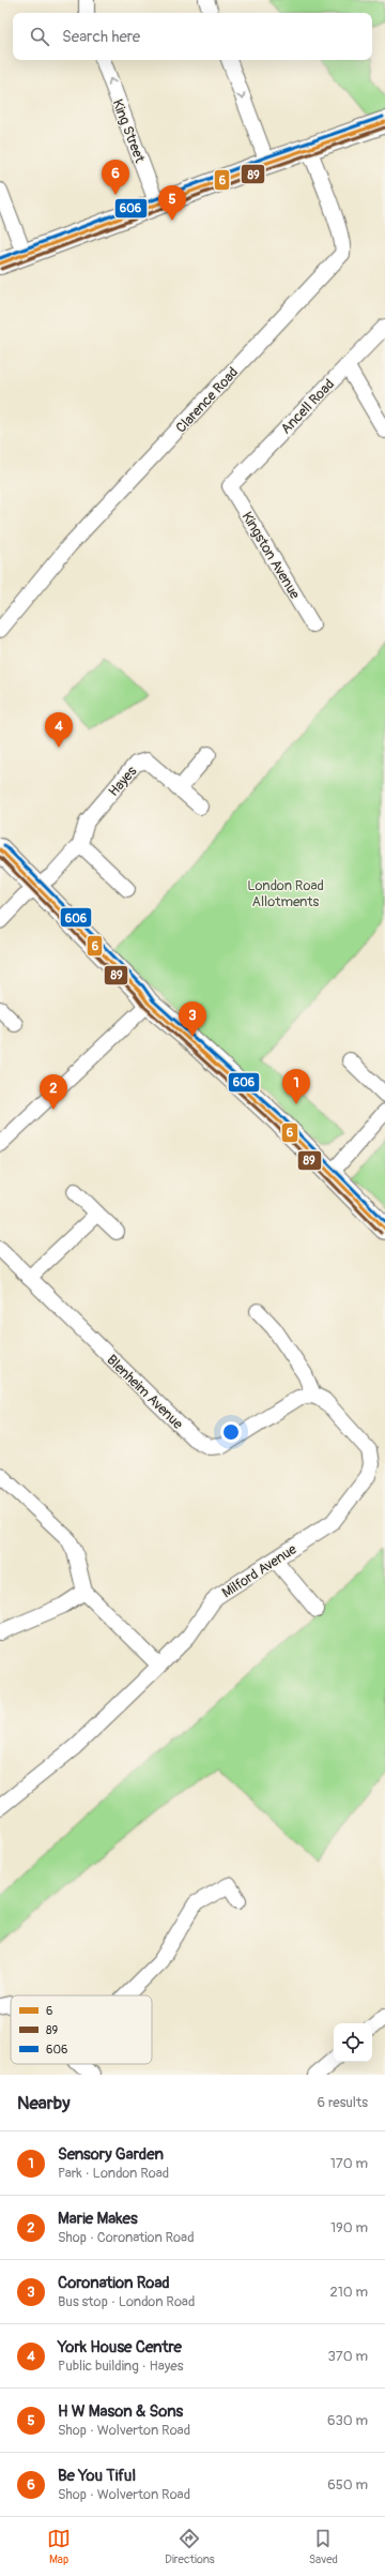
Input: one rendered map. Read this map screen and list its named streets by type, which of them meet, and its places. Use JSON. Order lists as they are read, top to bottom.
{
  "streets": {
    "street": [
      "King Street",
      "Clarence Road",
      "Ancell Road",
      "Kingston Avenue",
      "Hayes",
      "Blenheim Avenue",
      "Milford Avenue"
    ]
  },
  "crossings": [
    ["Ancell Road", "Kingston Avenue"],
    ["Blenheim Avenue", "Milford Avenue"]
  ],
  "parks": ["London Road Allotments"],
  "lines": ["transit line 606", "transit line 6", "transit line 89"],
  "legend": ["6", "89", "606"],
  "page": {
    "search": "Search here",
    "pins": [
      "6",
      "5",
      "4",
      "3",
      "1",
      "2"
    ],
    "heading": ["Nearby", "6 results"],
    "list": [
      {
        "mark": "1",
        "name": "Sensory Garden",
        "note": "Park · London Road",
        "value": "170 m"
      },
      {
        "mark": "2",
        "name": "Marie Makes",
        "note": "Shop · Coronation Road",
        "value": "190 m"
      },
      {
        "mark": "3",
        "name": "Coronation Road",
        "note": "Bus stop · London Road",
        "value": "210 m"
      },
      {
        "mark": "4",
        "name": "York House Centre",
        "note": "Public building · Hayes",
        "value": "370 m"
      },
      {
        "mark": "5",
        "name": "H W Mason & Sons",
        "note": "Shop · Wolverton Road",
        "value": "630 m"
      },
      {
        "mark": "6",
        "name": "Be You Tiful",
        "note": "Shop · Wolverton Road",
        "value": "650 m"
      }
    ],
    "nav": ["Map", "Directions", "Saved"]
  }
}
